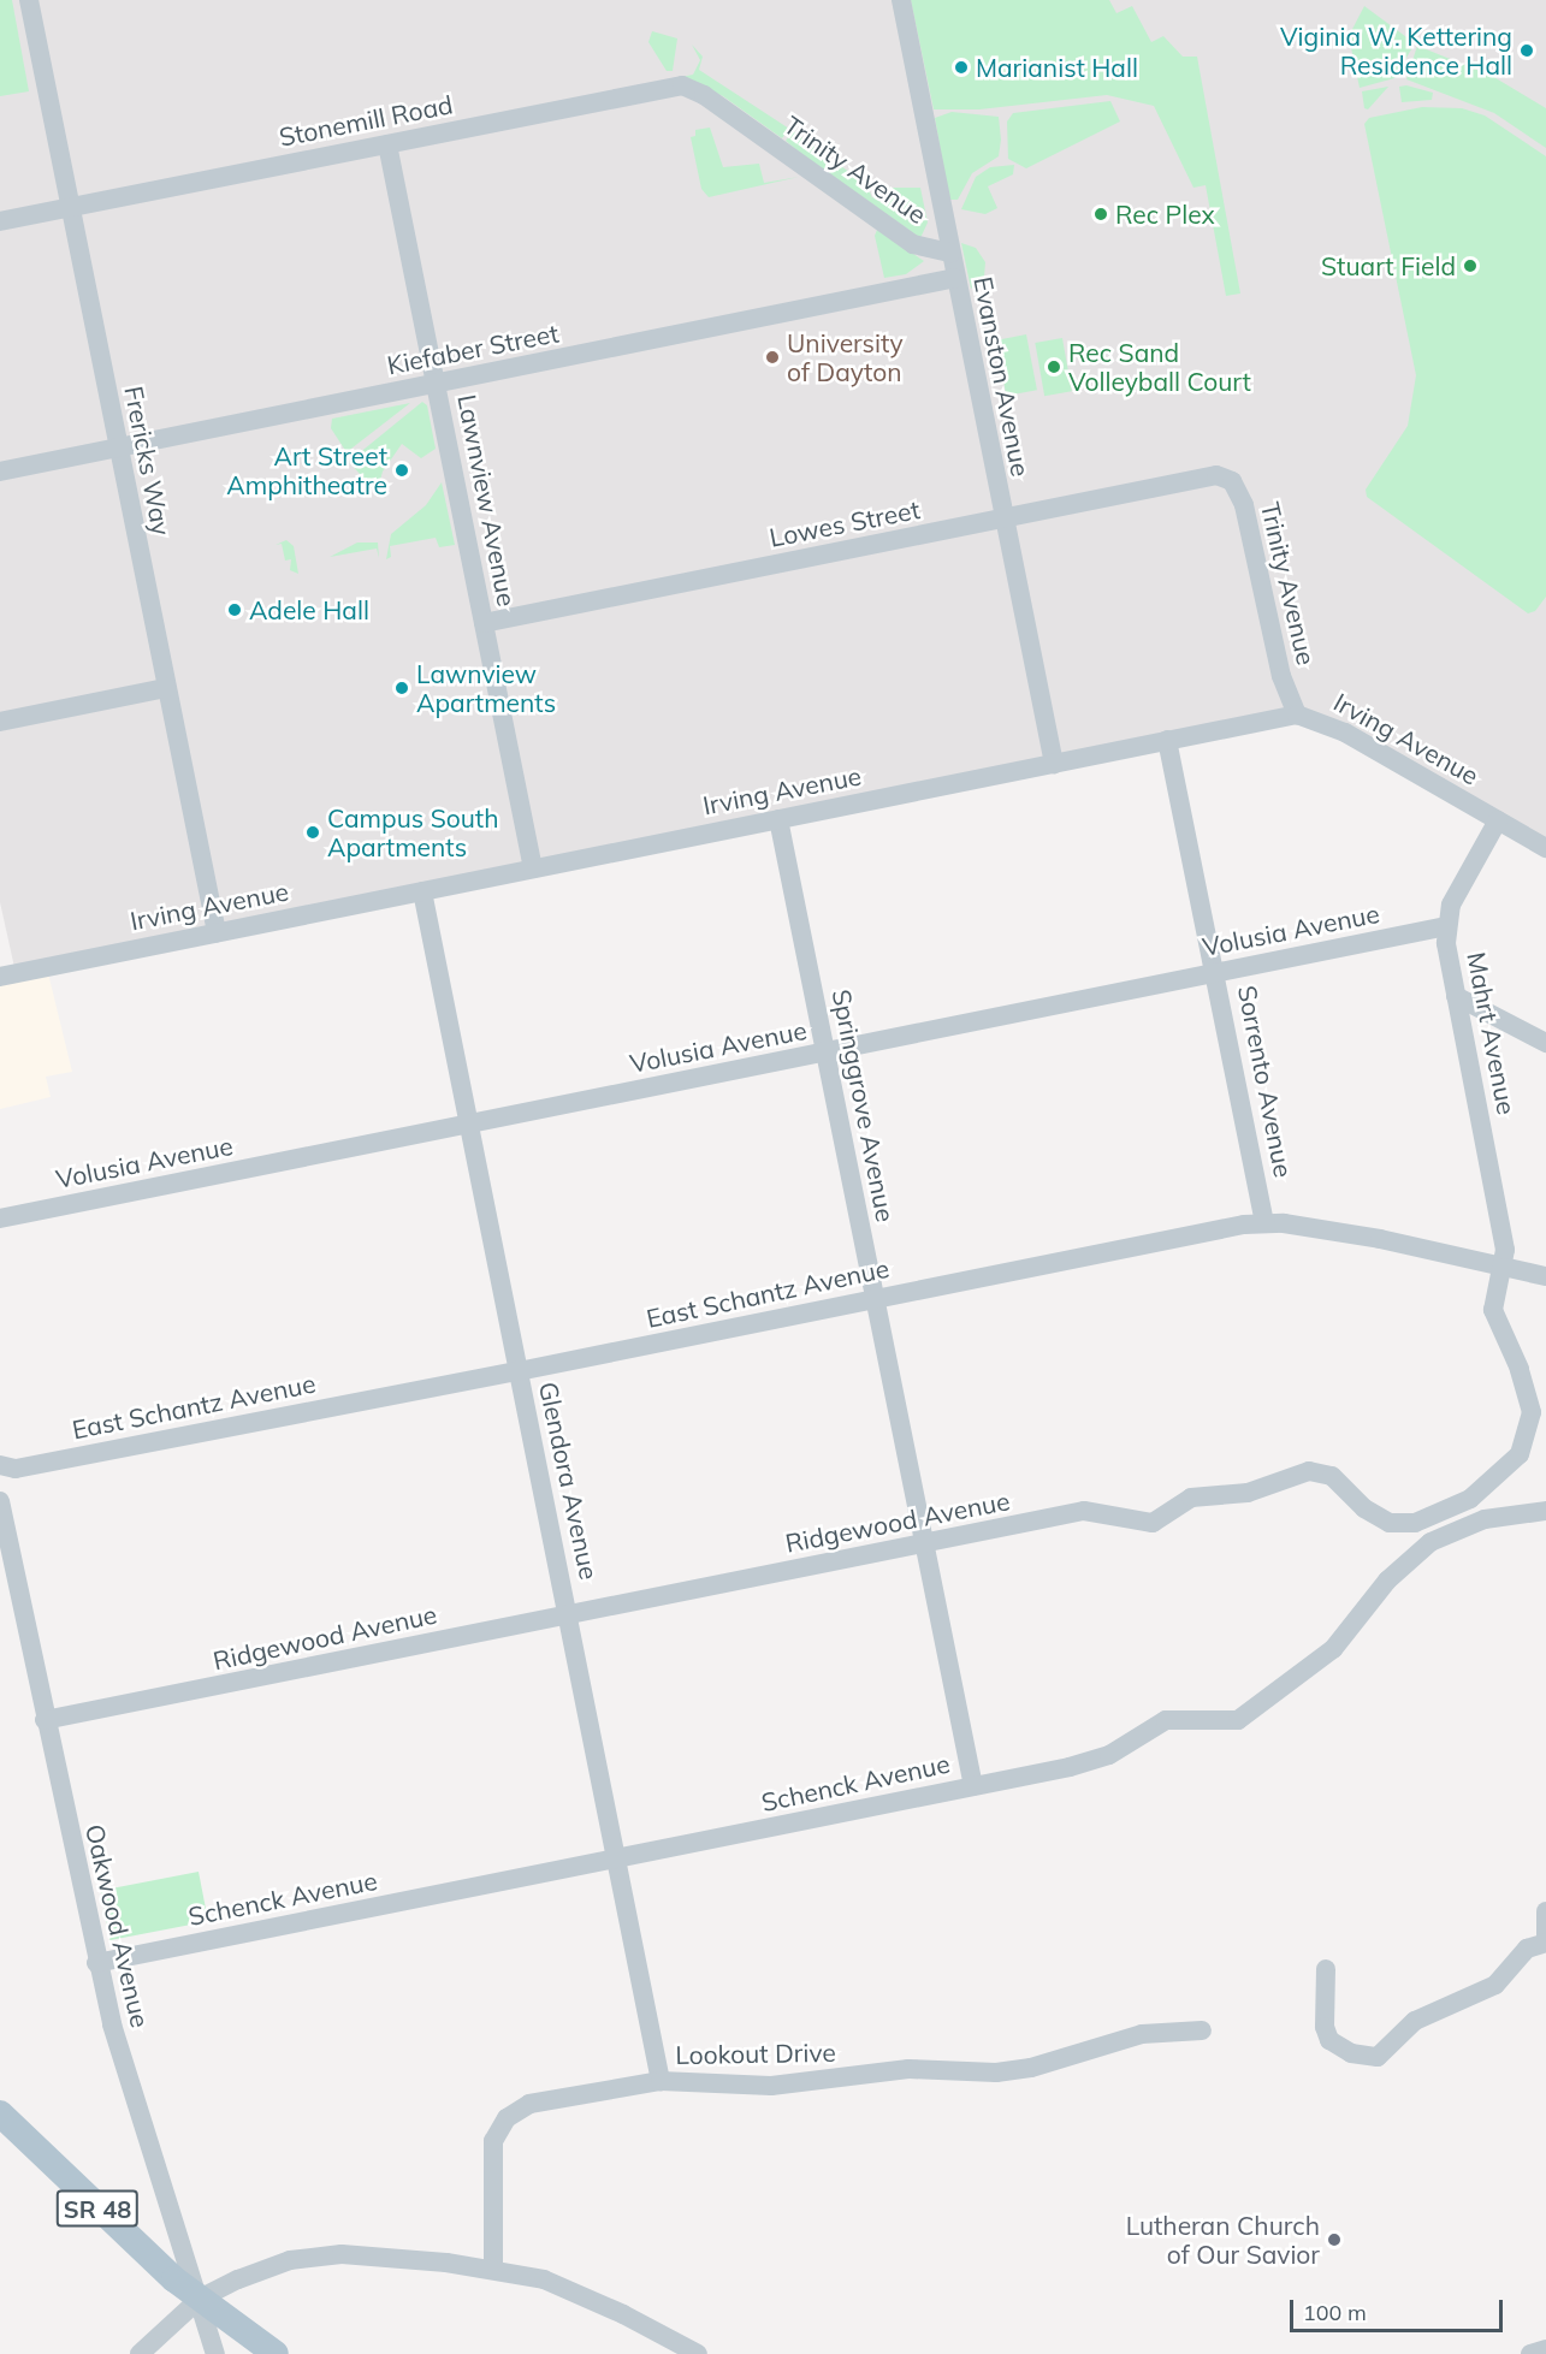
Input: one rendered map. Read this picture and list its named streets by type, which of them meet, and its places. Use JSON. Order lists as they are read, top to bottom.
{
  "streets": {
    "main road": ["SR 48"],
    "street": [
      "Stonemill Road",
      "Trinity Avenue",
      "Kiefaber Street",
      "Evanston Avenue",
      "Frericks Way",
      "Lawnview Avenue",
      "Lowes Street",
      "Irving Avenue",
      "Volusia Avenue",
      "Mahrt Avenue",
      "Sorrento Avenue",
      "Springgrove Avenue",
      "East Schantz Avenue",
      "Glendora Avenue",
      "Ridgewood Avenue",
      "Schenck Avenue",
      "Oakwood Avenue",
      "Lookout Drive"
    ]
  },
  "crossings": [
    ["Stonemill Road", "Trinity Avenue"],
    ["Stonemill Road", "Frericks Way"],
    ["Stonemill Road", "Lawnview Avenue"],
    ["Trinity Avenue", "Evanston Avenue"],
    ["Trinity Avenue", "Lowes Street"],
    ["Trinity Avenue", "Irving Avenue"],
    ["Kiefaber Street", "Evanston Avenue"],
    ["Kiefaber Street", "Frericks Way"],
    ["Kiefaber Street", "Lawnview Avenue"],
    ["Evanston Avenue", "Lowes Street"],
    ["Evanston Avenue", "Irving Avenue"],
    ["Frericks Way", "Irving Avenue"],
    ["Lawnview Avenue", "Lowes Street"],
    ["Lawnview Avenue", "Irving Avenue"],
    ["Irving Avenue", "Mahrt Avenue"],
    ["Irving Avenue", "Sorrento Avenue"],
    ["Irving Avenue", "Springgrove Avenue"],
    ["Irving Avenue", "Glendora Avenue"],
    ["Volusia Avenue", "Mahrt Avenue"],
    ["Volusia Avenue", "Sorrento Avenue"],
    ["Volusia Avenue", "Springgrove Avenue"],
    ["Volusia Avenue", "Glendora Avenue"],
    ["Mahrt Avenue", "East Schantz Avenue"],
    ["Sorrento Avenue", "East Schantz Avenue"],
    ["Springgrove Avenue", "East Schantz Avenue"],
    ["Springgrove Avenue", "Ridgewood Avenue"],
    ["Springgrove Avenue", "Schenck Avenue"],
    ["East Schantz Avenue", "Glendora Avenue"],
    ["Glendora Avenue", "Ridgewood Avenue"],
    ["Glendora Avenue", "Schenck Avenue"],
    ["Glendora Avenue", "Lookout Drive"],
    ["Ridgewood Avenue", "Schenck Avenue"],
    ["Ridgewood Avenue", "Oakwood Avenue"],
    ["Schenck Avenue", "Oakwood Avenue"],
    ["Oakwood Avenue", "SR 48"]
  ],
  "places": [
    "Viginia W. Kettering Residence Hall",
    "Marianist Hall",
    "Rec Plex",
    "Stuart Field",
    "University of Dayton",
    "Rec Sand Volleyball Court",
    "Art Street Amphitheatre",
    "Adele Hall",
    "Lawnview Apartments",
    "Campus South Apartments",
    "Lutheran Church of Our Savior"
  ],
  "scale_bar": "100 m"
}
